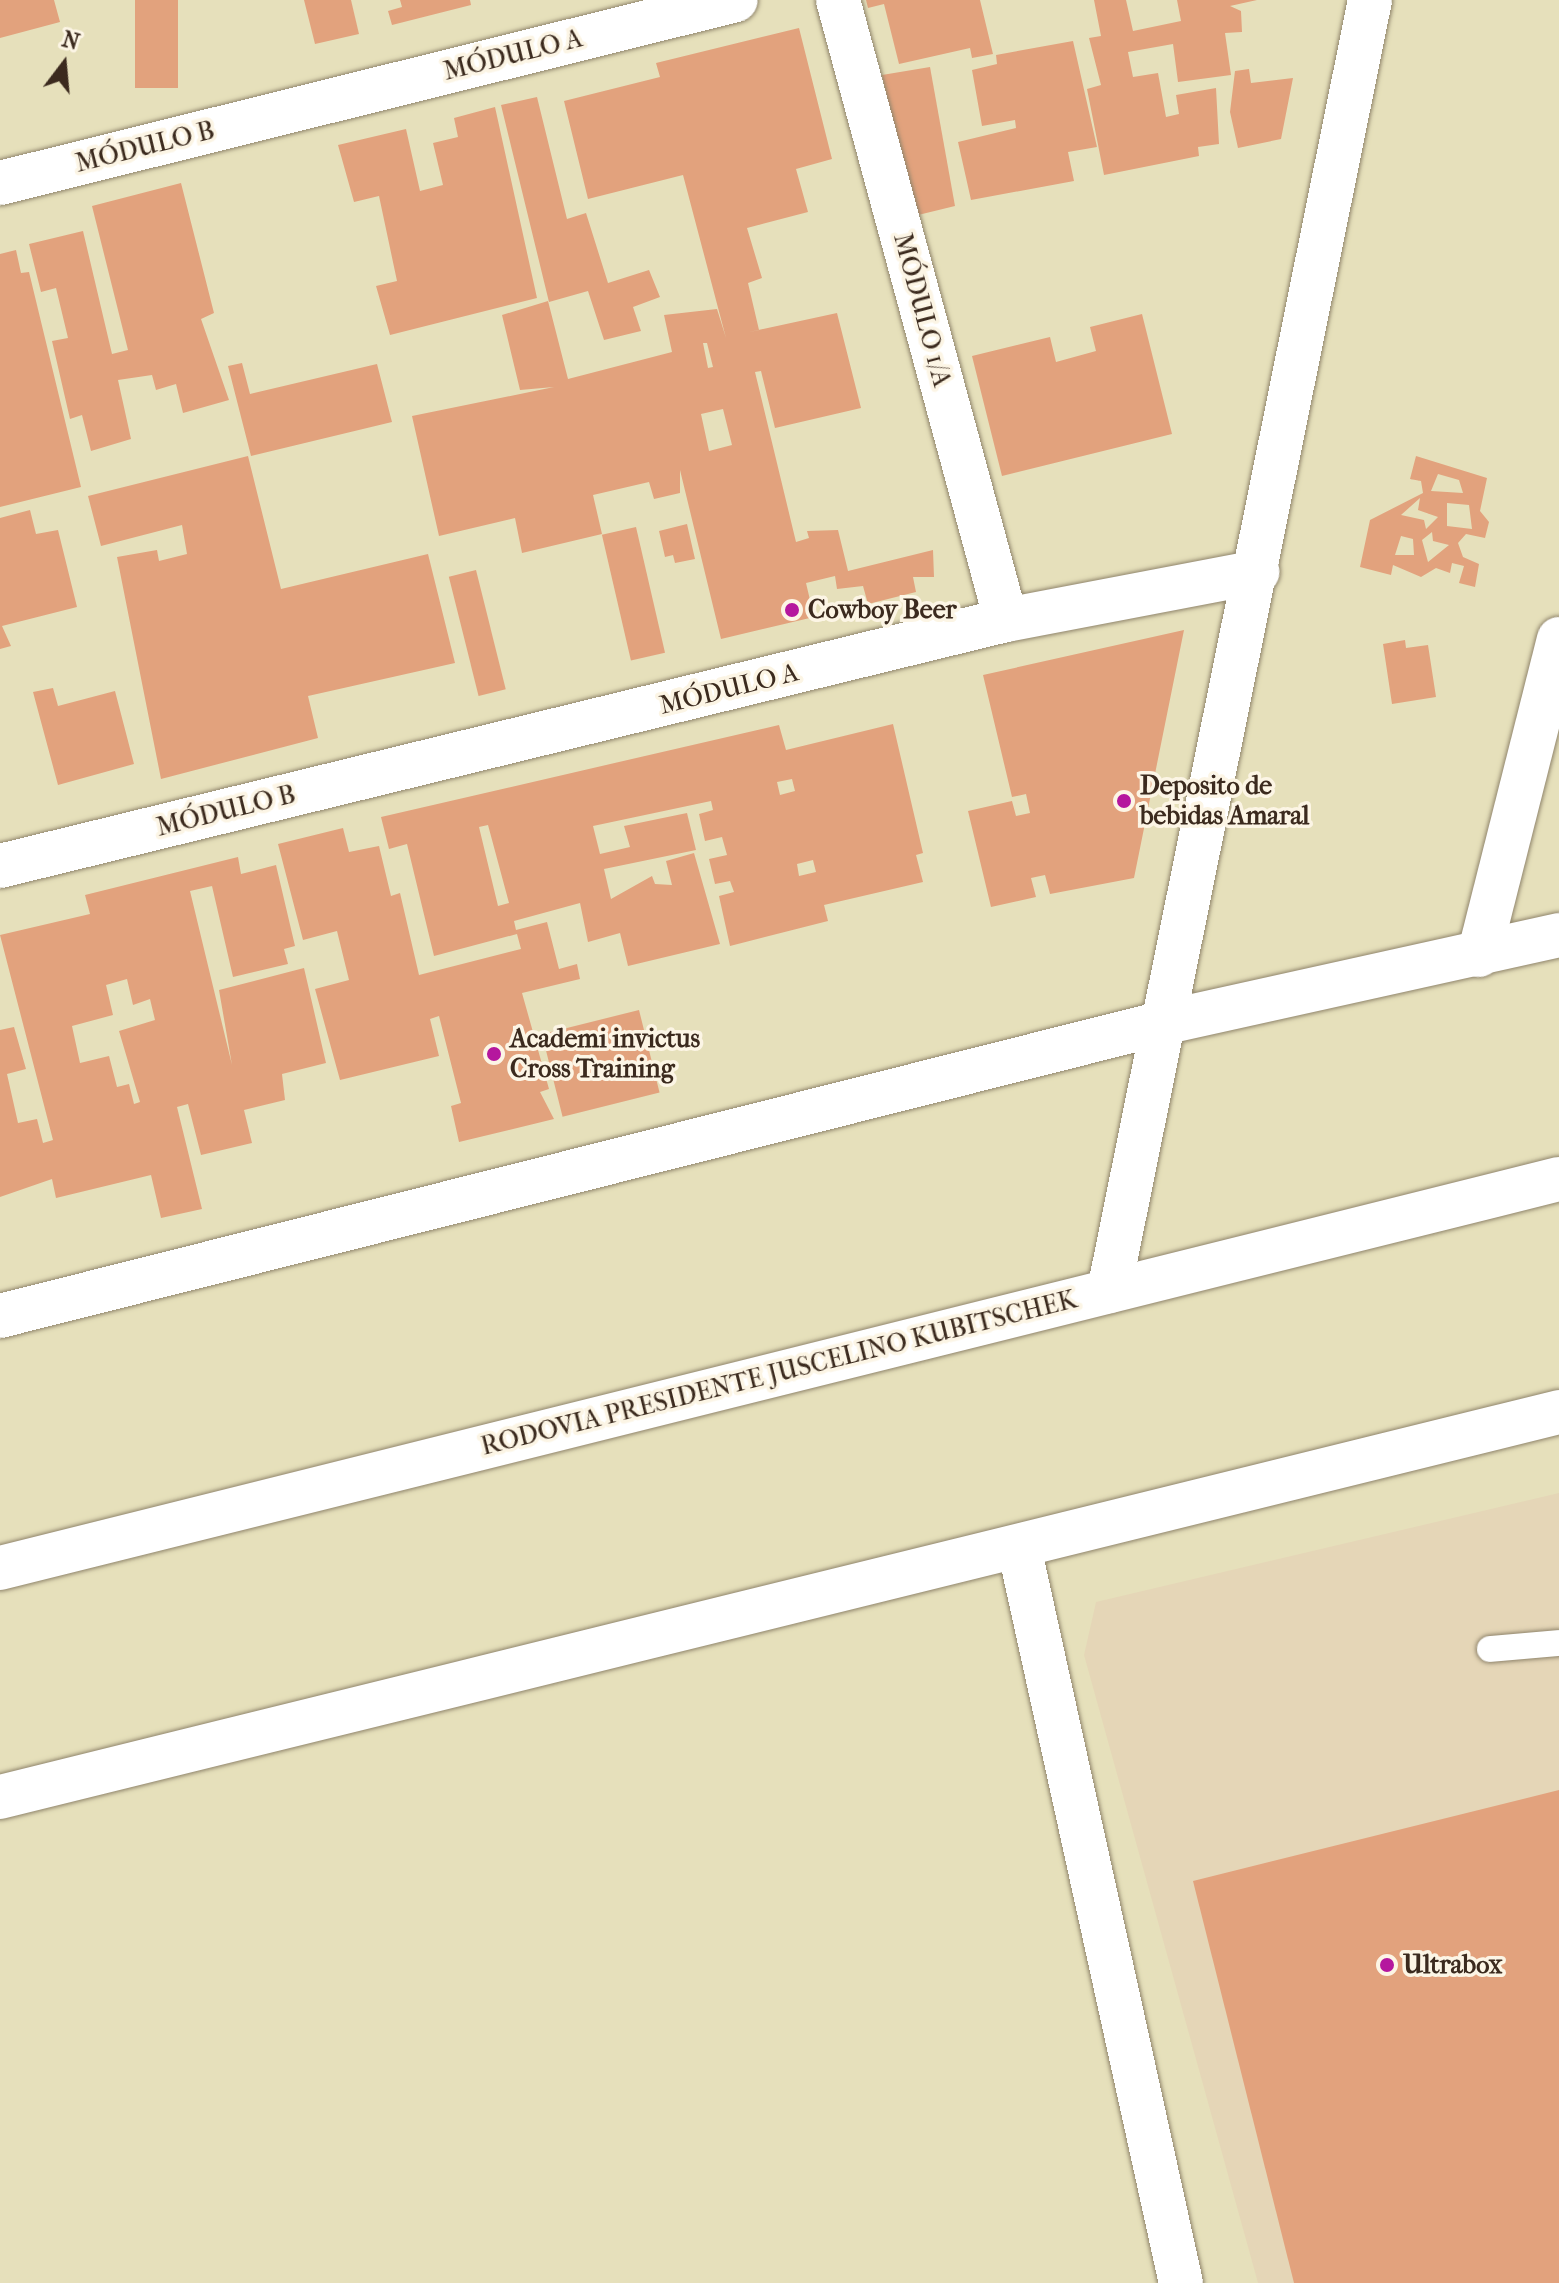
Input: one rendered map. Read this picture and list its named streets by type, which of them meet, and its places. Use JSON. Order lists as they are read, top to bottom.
{
  "streets": {
    "main road": [
      "MÓDULO A",
      "MÓDULO B",
      "MÓDULO 1/A",
      "RODOVIA PRESIDENTE JUSCELINO KUBITSCHEK"
    ]
  },
  "crossings": [
    ["MÓDULO A", "MÓDULO B"],
    ["MÓDULO A", "MÓDULO 1/A"]
  ],
  "places": [
    "Cowboy Beer",
    "Deposito de bebidas Amaral",
    "Academi invictus Cross Training",
    "Ultrabox"
  ],
  "north": "top"
}
